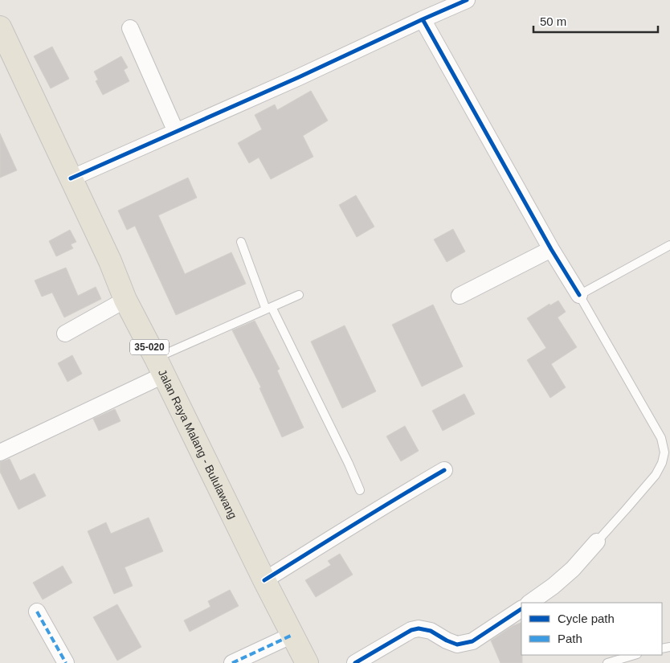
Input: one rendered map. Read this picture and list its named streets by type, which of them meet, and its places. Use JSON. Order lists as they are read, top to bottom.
{
  "streets": {
    "main road": ["35-020", "Jalan Raya Malang - Bululawang"]
  },
  "legend": ["Cycle path", "Path"],
  "scale_bar": "50 m"
}
